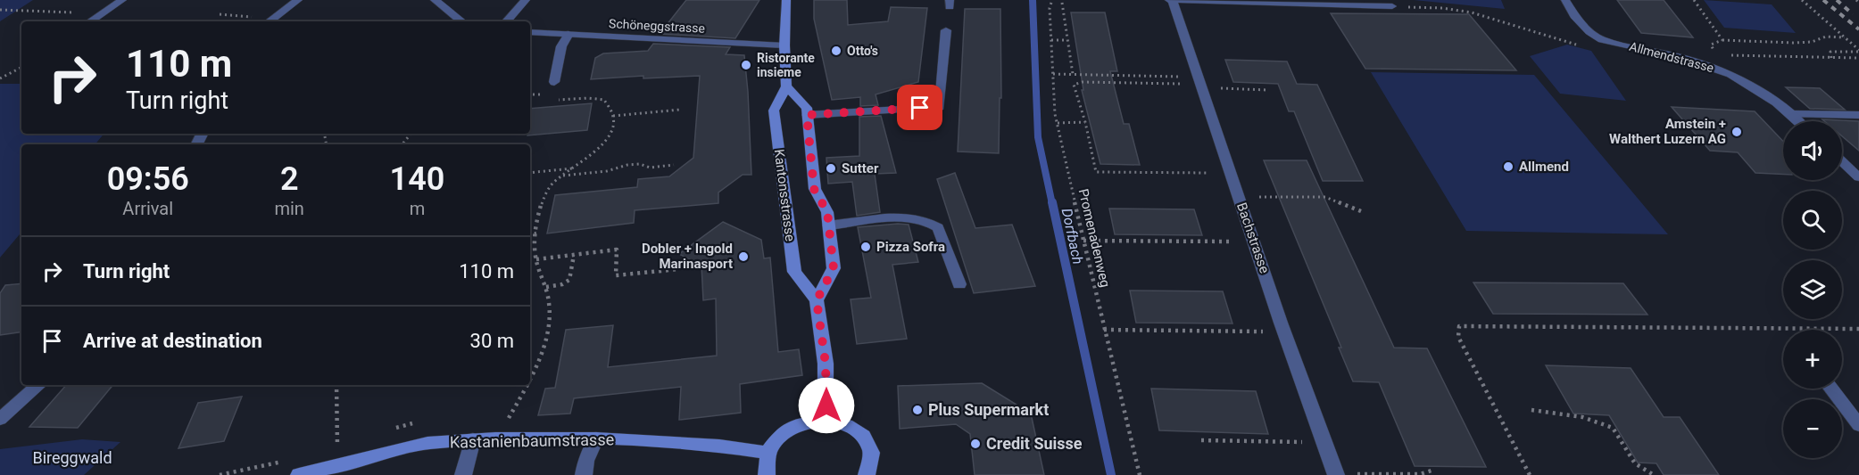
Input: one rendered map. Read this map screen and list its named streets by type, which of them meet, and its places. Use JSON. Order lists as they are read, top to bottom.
{
  "streets": {
    "main road": ["Kantonsstrasse", "Kastanienbaumstrasse"],
    "street": ["Schöneggstrasse", "Allmendstrasse", "Bachstrasse"],
    "path": ["Promenadenweg"]
  },
  "crossings": [
    ["Schöneggstrasse", "Kantonsstrasse"]
  ],
  "water": ["Dorfbach"],
  "parks": ["Bireggwald"],
  "places": [
    "Otto's",
    "Ristorante insieme",
    "Amstein + Walthert Luzern AG",
    "Allmend",
    "Sutter",
    "Pizza Sofra",
    "Dobler + Ingold Marinasport",
    "Plus Supermarkt",
    "Credit Suisse"
  ],
  "page": {
    "turn": ["110 m", "Turn right"],
    "map_buttons": ["+", "−"],
    "eta": [
      "09:56",
      "Arrival",
      "2",
      "min",
      "140",
      "m"
    ],
    "list": [
      {
        "name": "Turn right",
        "value": "110 m"
      },
      {
        "name": "Arrive at destination",
        "value": "30 m"
      }
    ]
  }
}
